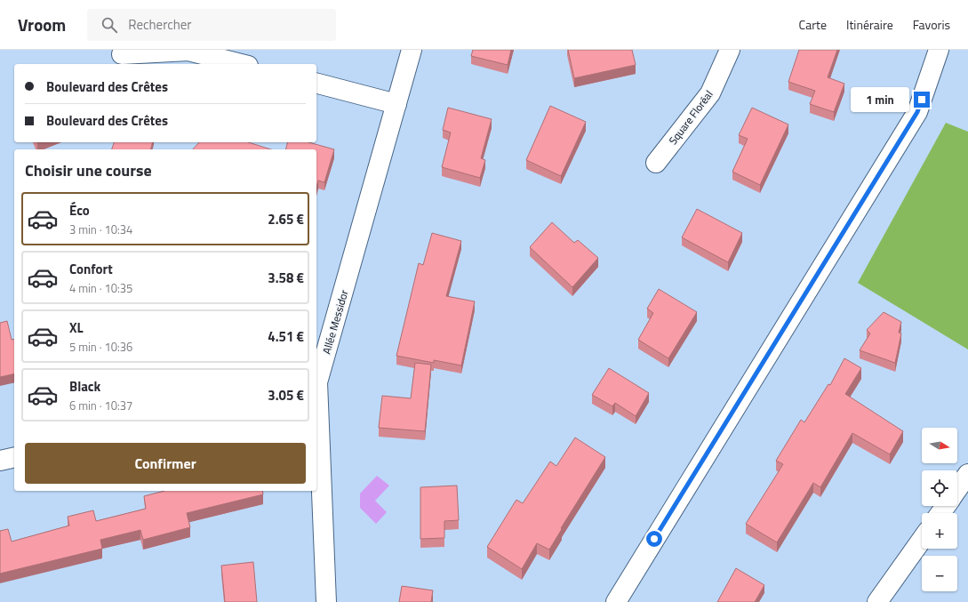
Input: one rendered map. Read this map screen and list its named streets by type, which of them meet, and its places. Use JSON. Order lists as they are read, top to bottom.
{
  "streets": {
    "street": ["Square Floréal", "Allée Messidor"]
  },
  "north": "right",
  "page": {
    "header": "Vroom",
    "search": "Rechercher",
    "nav": ["Carte", "Itinéraire", "Favoris"],
    "banner": ["Boulevard des Crêtes", "Boulevard des Crêtes"],
    "bubble": "1 min",
    "heading": "Choisir une course",
    "list": [
      {
        "name": "Éco",
        "note": "3 min · 10:34",
        "value": "2.65 €"
      },
      {
        "name": "Confort",
        "note": "4 min · 10:35",
        "value": "3.58 €"
      },
      {
        "name": "XL",
        "note": "5 min · 10:36",
        "value": "4.51 €"
      },
      {
        "name": "Black",
        "note": "6 min · 10:37",
        "value": "3.05 €"
      }
    ],
    "map_buttons": ["+", "−"],
    "buttons": "Confirmer"
  }
}
